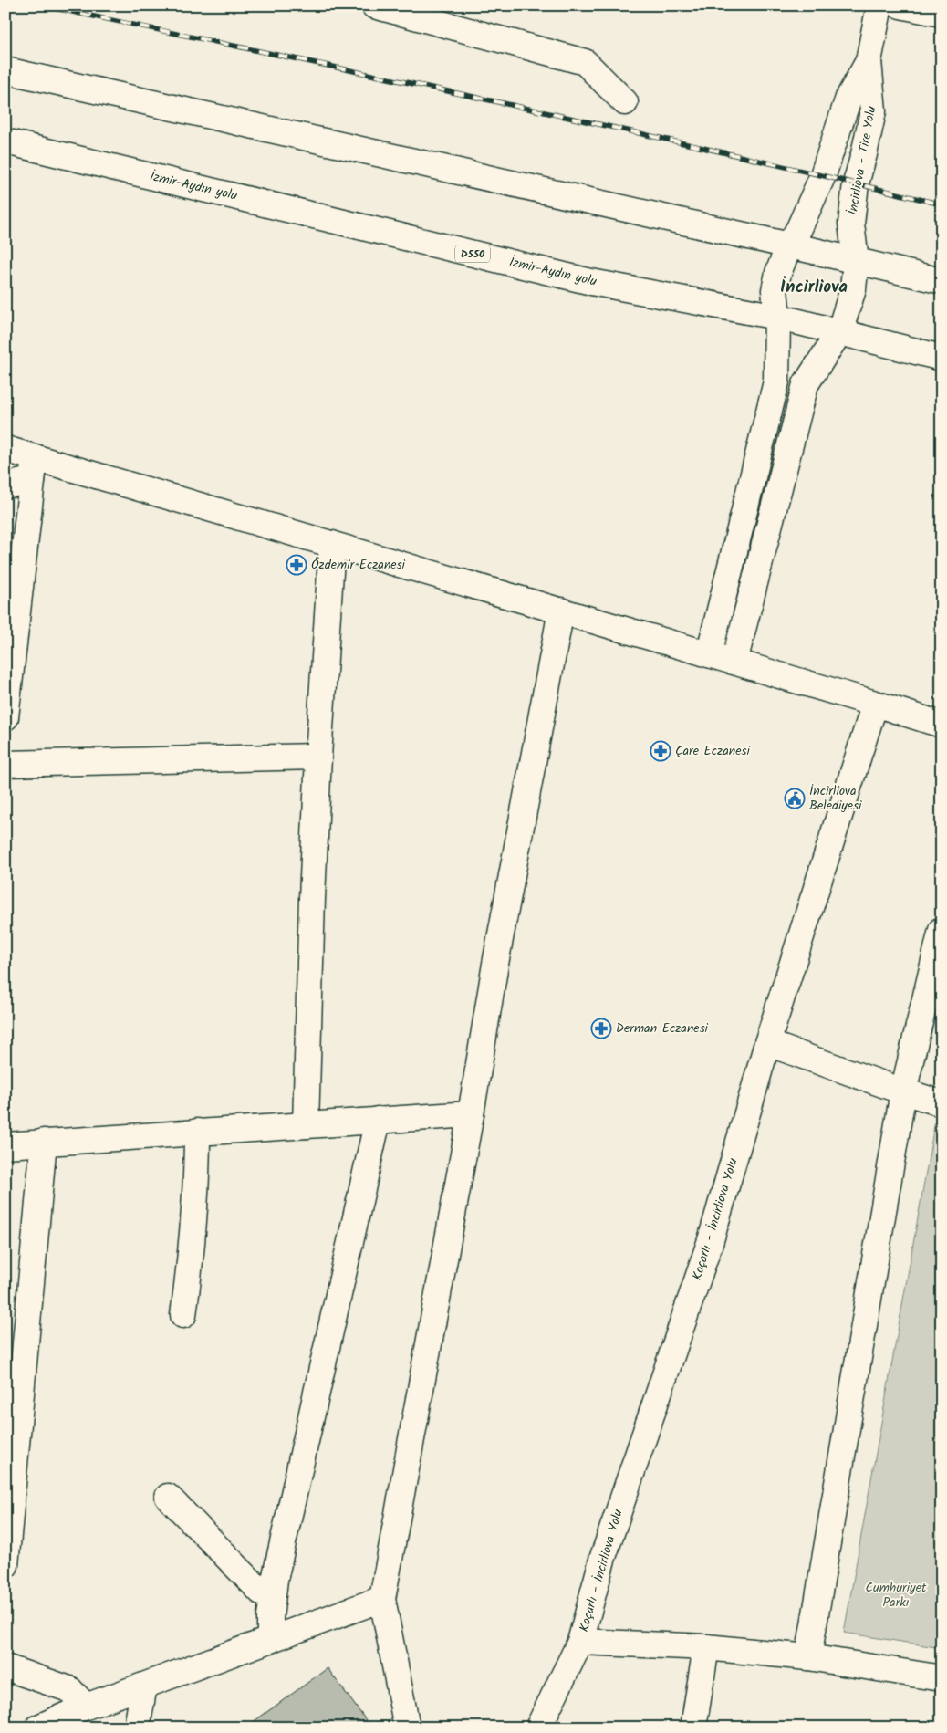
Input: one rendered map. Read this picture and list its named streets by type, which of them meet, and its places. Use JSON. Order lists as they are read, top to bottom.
{
  "streets": {
    "main road": [
      "İncirliova - Tire Yolu",
      "İzmir-Aydın yolu",
      "D550",
      "Koçarlı - İncirliova Yolu"
    ]
  },
  "crossings": [
    ["İncirliova - Tire Yolu", "İzmir-Aydın yolu"]
  ],
  "districts": ["İncirliova"],
  "parks": ["Cumhuriyet Parkı"],
  "places": {
    "pharmacy": ["Özdemir Eczanesi", "Çare Eczanesi", "Derman Eczanesi"],
    "public building": ["İncirliova Belediyesi"]
  }
}
